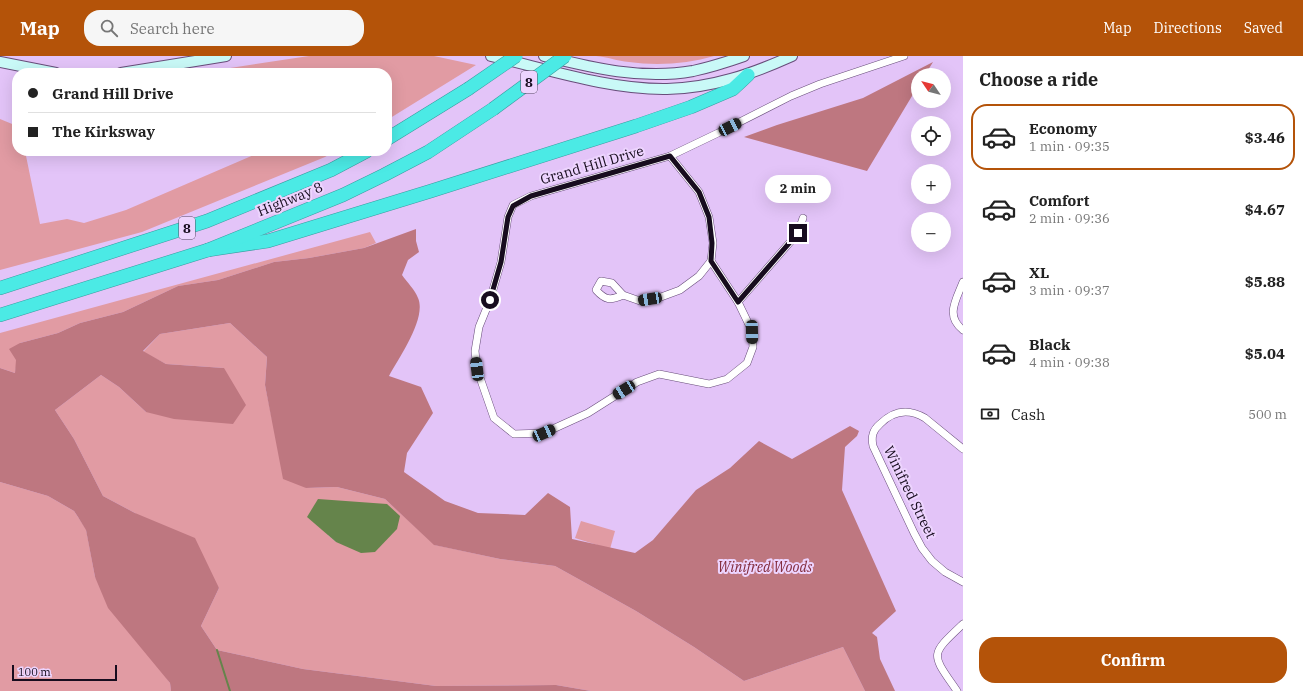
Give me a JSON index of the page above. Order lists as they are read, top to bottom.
{
  "streets": {
    "highway": ["8", "Highway 8"],
    "street": ["Grand Hill Drive", "Winifred Street"]
  },
  "parks": ["Winifred Woods"],
  "scale_bar": "100 m",
  "north": "top left",
  "page": {
    "header": "Map",
    "search": "Search here",
    "nav": ["Map", "Directions", "Saved"],
    "heading": "Choose a ride",
    "map_buttons": ["+", "−"],
    "banner": ["Grand Hill Drive", "The Kirksway"],
    "list": [
      {
        "name": "Economy",
        "note": "1 min · 09:35",
        "value": "$3.46"
      },
      {
        "name": "Comfort",
        "note": "2 min · 09:36",
        "value": "$4.67"
      },
      {
        "name": "XL",
        "note": "3 min · 09:37",
        "value": "$5.88"
      },
      {
        "name": "Black",
        "note": "4 min · 09:38",
        "value": "$5.04"
      }
    ],
    "bubble": "2 min",
    "pay": ["Cash", "500 m"],
    "buttons": "Confirm",
    "scale": "100 m"
  }
}
